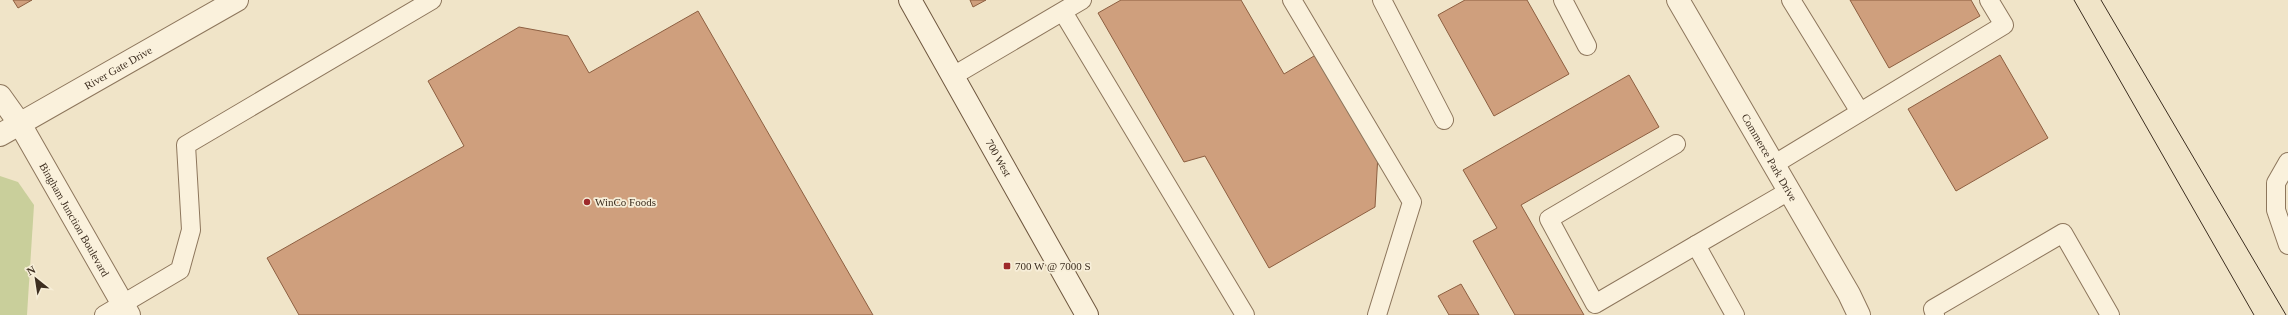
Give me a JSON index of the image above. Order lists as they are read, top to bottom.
{
  "streets": {
    "street": [
      "River Gate Drive",
      "700 West",
      "Commerce Park Drive",
      "Bingham Junction Boulevard"
    ]
  },
  "crossings": [
    ["River Gate Drive", "Bingham Junction Boulevard"]
  ],
  "places": {
    "other": ["WinCo Foods"],
    "transit": ["700 W @ 7000 S"]
  },
  "north": "top left"
}
